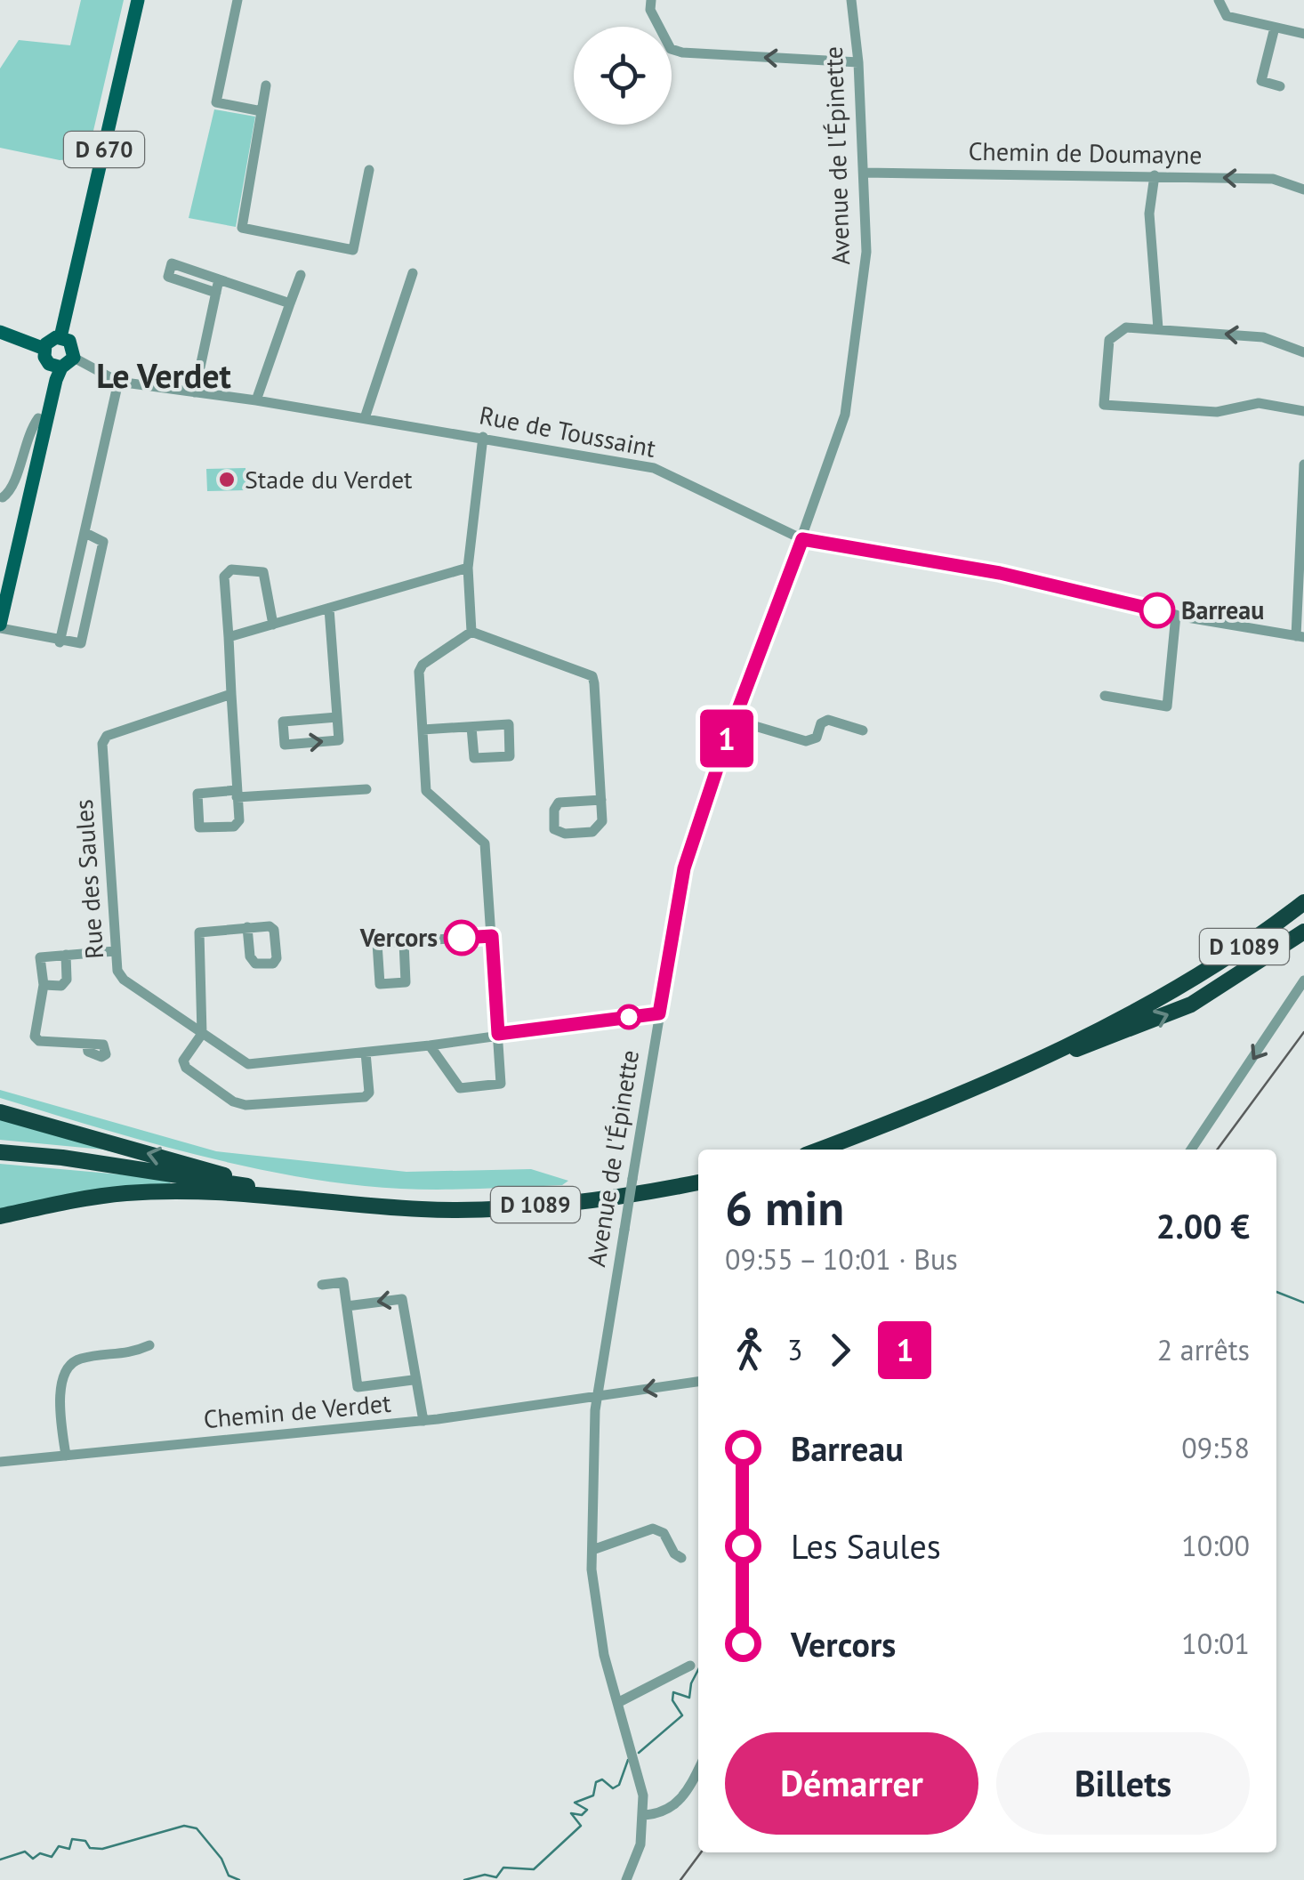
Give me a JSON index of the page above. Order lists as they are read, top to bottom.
{
  "streets": {
    "highway": ["D 1089"],
    "main road": ["D 670"],
    "street": [
      "Chemin de Doumayne",
      "Avenue de l'Épinette",
      "Rue de Toussaint",
      "Rue des Saules",
      "Chemin de Verdet"
    ]
  },
  "crossings": [
    ["D 670", "Rue de Toussaint"],
    ["Chemin de Doumayne", "Avenue de l'Épinette"],
    ["Avenue de l'Épinette", "Rue de Toussaint"],
    ["Avenue de l'Épinette", "Rue des Saules"],
    ["Avenue de l'Épinette", "Chemin de Verdet"]
  ],
  "districts": ["Le Verdet"],
  "places": ["Stade du Verdet", "Barreau", "Vercors"],
  "lines": ["bus line 1"],
  "page": {
    "on_map": "1",
    "heading": ["6 min", "09:55 – 10:01 · Bus", "2.00 €"],
    "legs": ["3", "1", "2 arrêts"],
    "list": [
      {
        "name": "Barreau",
        "value": "09:58"
      },
      {
        "name": "Les Saules",
        "value": "10:00"
      },
      {
        "name": "Vercors",
        "value": "10:01"
      }
    ],
    "buttons": ["Démarrer", "Billets"]
  }
}
